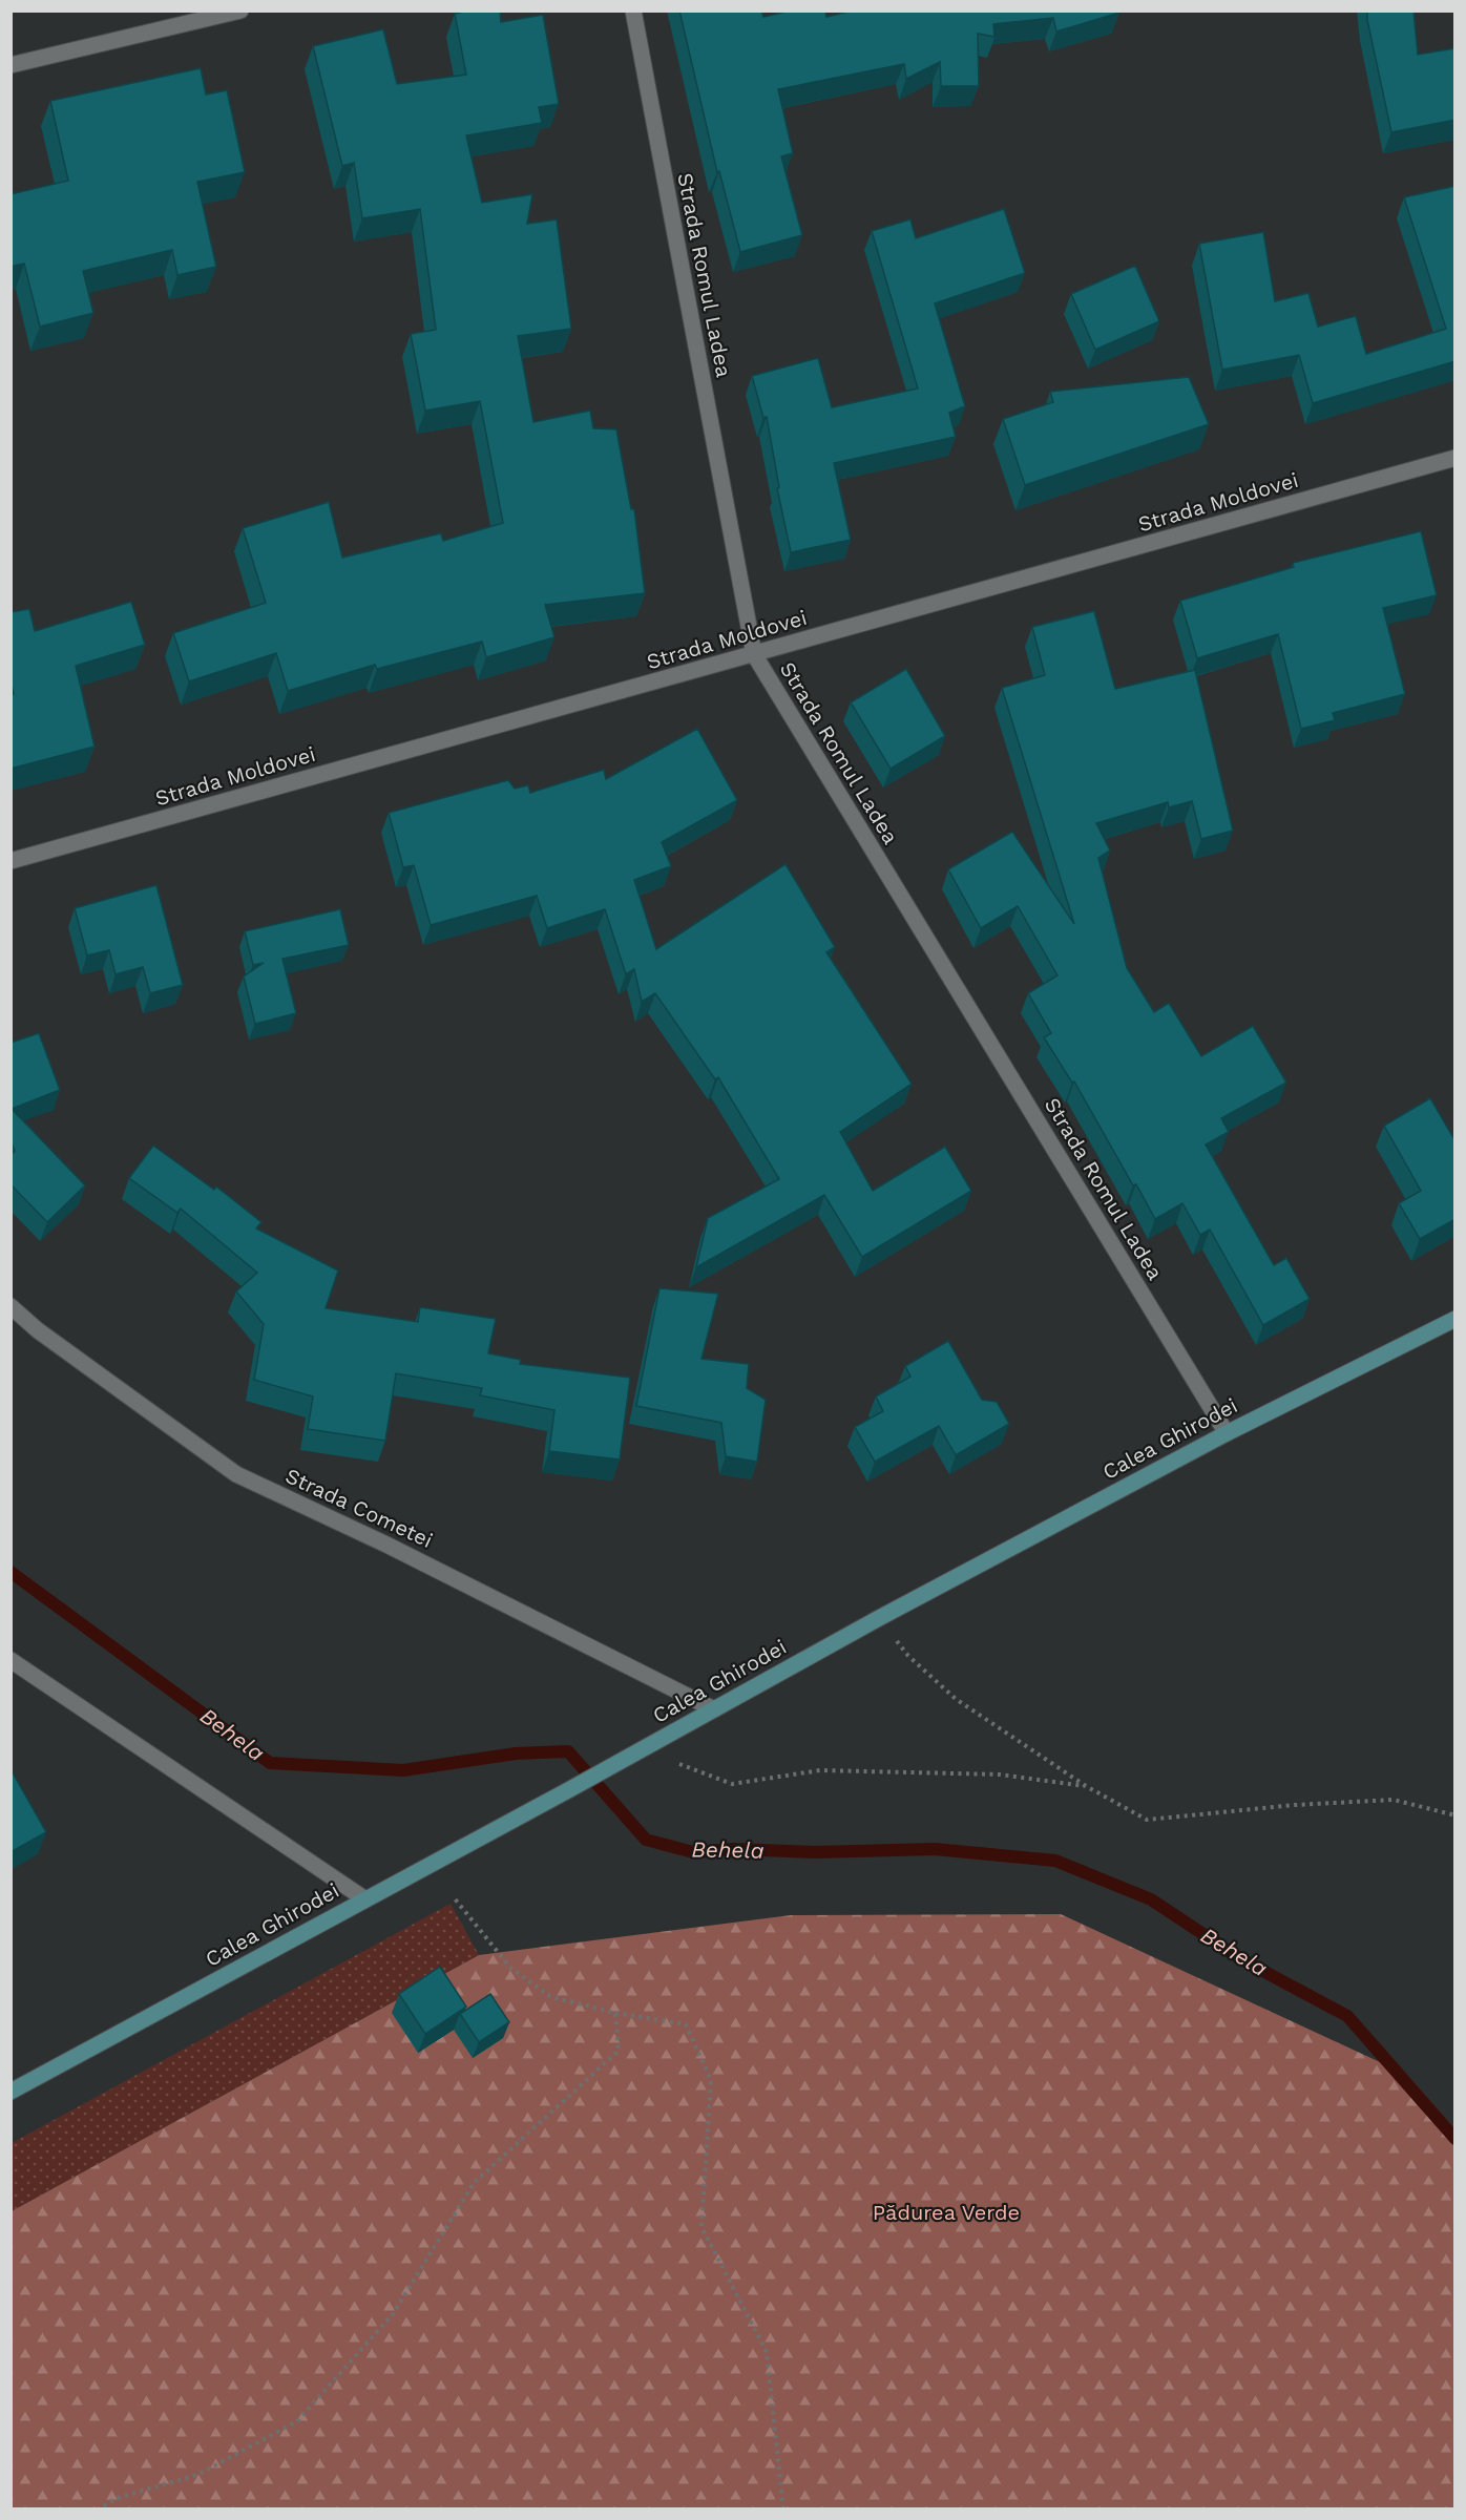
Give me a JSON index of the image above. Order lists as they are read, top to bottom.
{
  "streets": {
    "street": [
      "Strada Romul Ladea",
      "Strada Moldovei",
      "Calea Ghirodei",
      "Strada Cometei"
    ]
  },
  "crossings": [
    ["Strada Romul Ladea", "Strada Moldovei"],
    ["Strada Romul Ladea", "Calea Ghirodei"],
    ["Calea Ghirodei", "Strada Cometei"]
  ],
  "water": ["Behela"],
  "parks": ["Pădurea Verde"]
}
